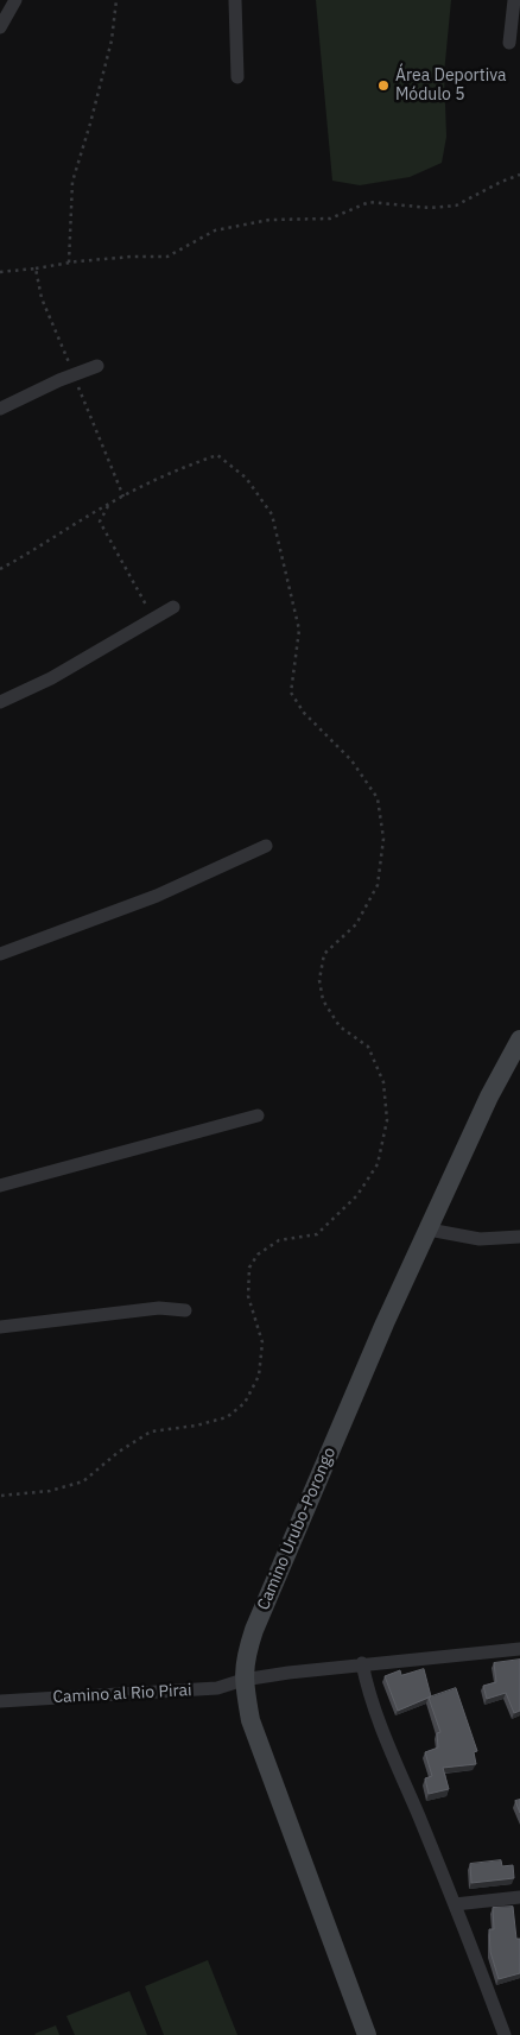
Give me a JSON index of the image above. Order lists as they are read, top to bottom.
{
  "streets": {
    "main road": ["Camino Urubo-Porongo"],
    "street": ["Camino al Rio Pirai"]
  },
  "crossings": [
    ["Camino Urubo-Porongo", "Camino al Rio Pirai"]
  ],
  "places": ["Área Deportiva Módulo 5"]
}
